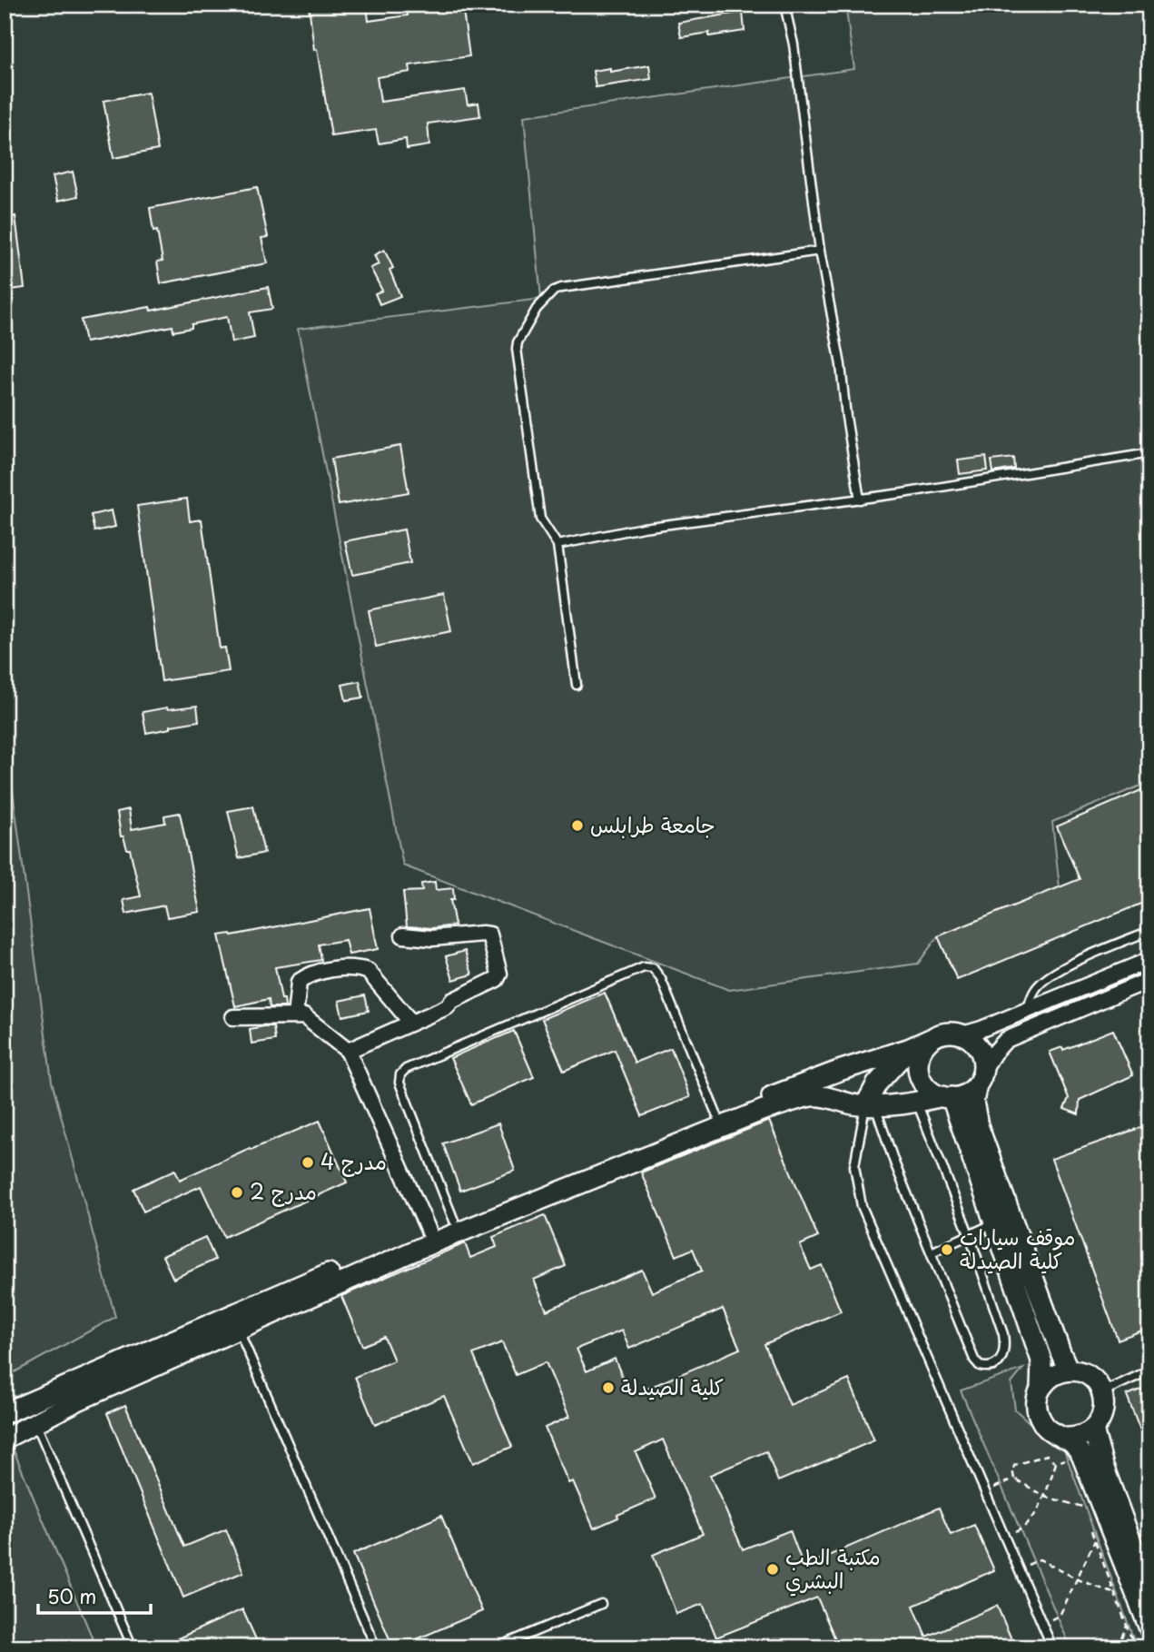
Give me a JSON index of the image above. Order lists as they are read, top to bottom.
{
  "places": [
    "جامعة طرابلس",
    "مدرج 4",
    "مدرج 2",
    "موقف سيارات كلية الصيدلة",
    "كلية الصيدلة",
    "مكتبة الطب البشري"
  ],
  "scale_bar": "50 m"
}
